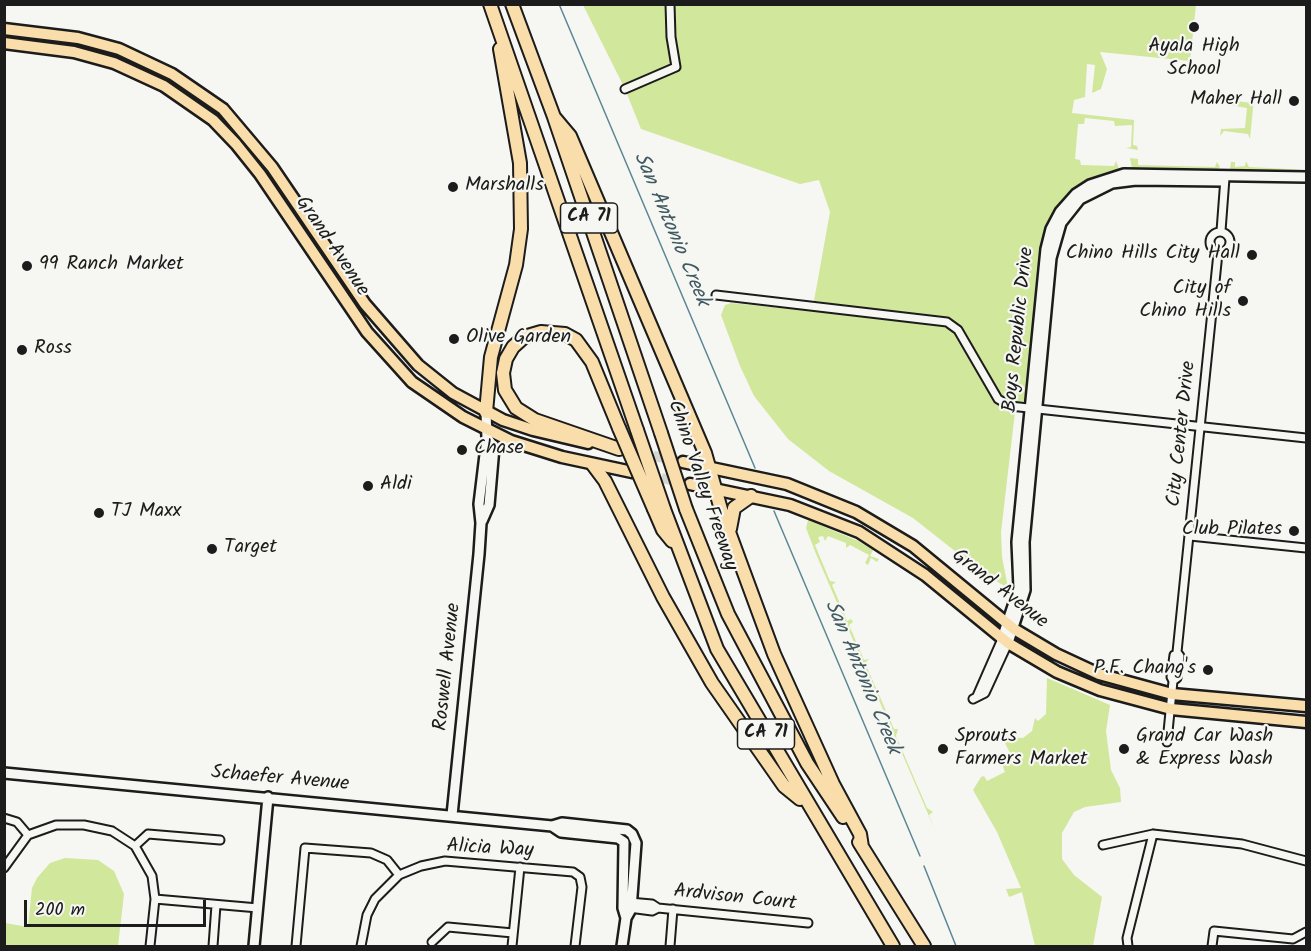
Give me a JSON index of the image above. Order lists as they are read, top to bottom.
{
  "streets": {
    "highway": ["CA 71", "Chino Valley Freeway"],
    "main road": [
      "Grand Avenue",
      "Boys Republic Drive",
      "Roswell Avenue",
      "Schaefer Avenue"
    ],
    "street": ["City Center Drive", "Alicia Way", "Ardvison Court"]
  },
  "crossings": [
    ["Grand Avenue", "Boys Republic Drive"],
    ["Grand Avenue", "City Center Drive"],
    ["Grand Avenue", "Roswell Avenue"],
    ["Boys Republic Drive", "City Center Drive"],
    ["Roswell Avenue", "Schaefer Avenue"],
    ["Schaefer Avenue", "Ardvison Court"]
  ],
  "water": ["San Antonio Creek"],
  "places": [
    "Ayala High School",
    "Maher Hall",
    "Marshalls",
    "Chino Hills City Hall",
    "99 Ranch Market",
    "City of Chino Hills",
    "Olive Garden",
    "Ross",
    "Chase",
    "Aldi",
    "TJ Maxx",
    "Club Pilates",
    "Target",
    "P.F. Chang's",
    "Sprouts Farmers Market",
    "Grand Car Wash & Express Wash"
  ],
  "scale_bar": "200 m"
}
